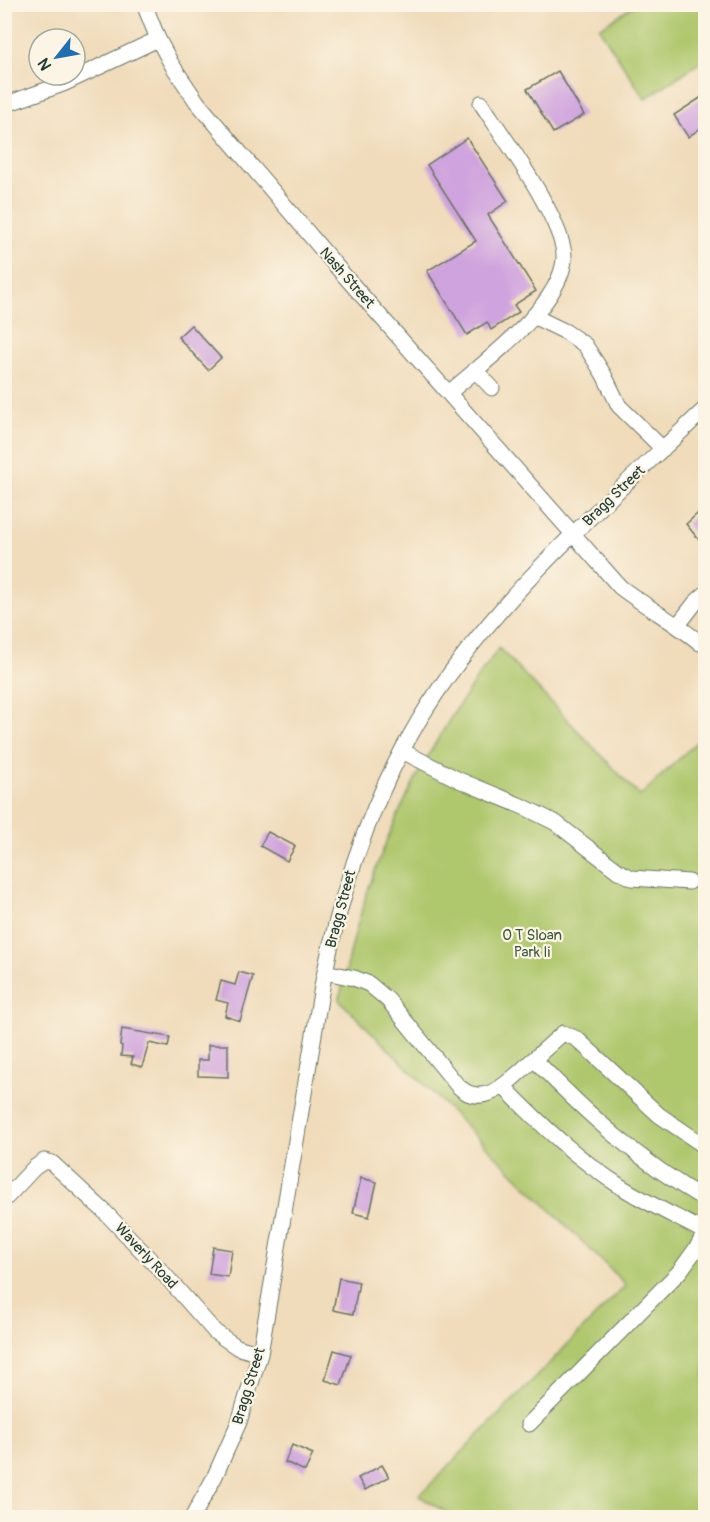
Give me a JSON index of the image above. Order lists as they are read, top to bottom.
{
  "streets": {
    "street": ["Nash Street", "Bragg Street", "Waverly Road"]
  },
  "crossings": [
    ["Nash Street", "Bragg Street"],
    ["Bragg Street", "Waverly Road"]
  ],
  "parks": ["O T Sloan Park Ii"],
  "north": "bottom left"
}
